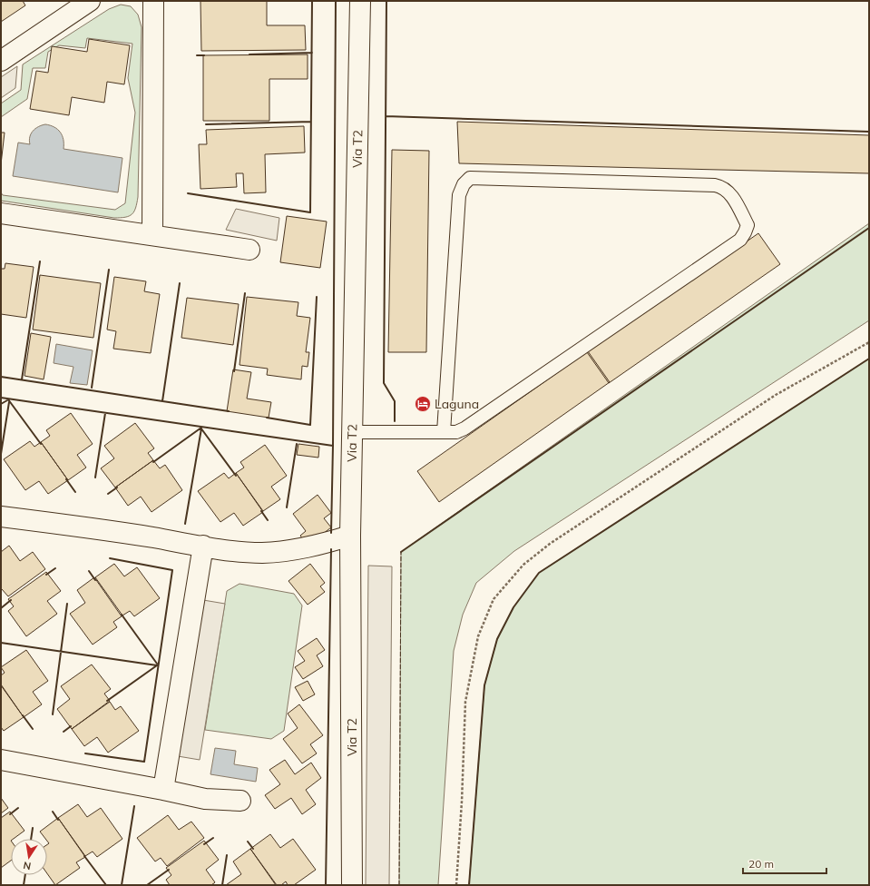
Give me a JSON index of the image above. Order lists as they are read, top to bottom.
{
  "streets": {
    "street": ["Via T2"]
  },
  "places": {
    "hotel": ["Laguna"]
  },
  "scale_bar": "20 m",
  "north": "bottom"
}
